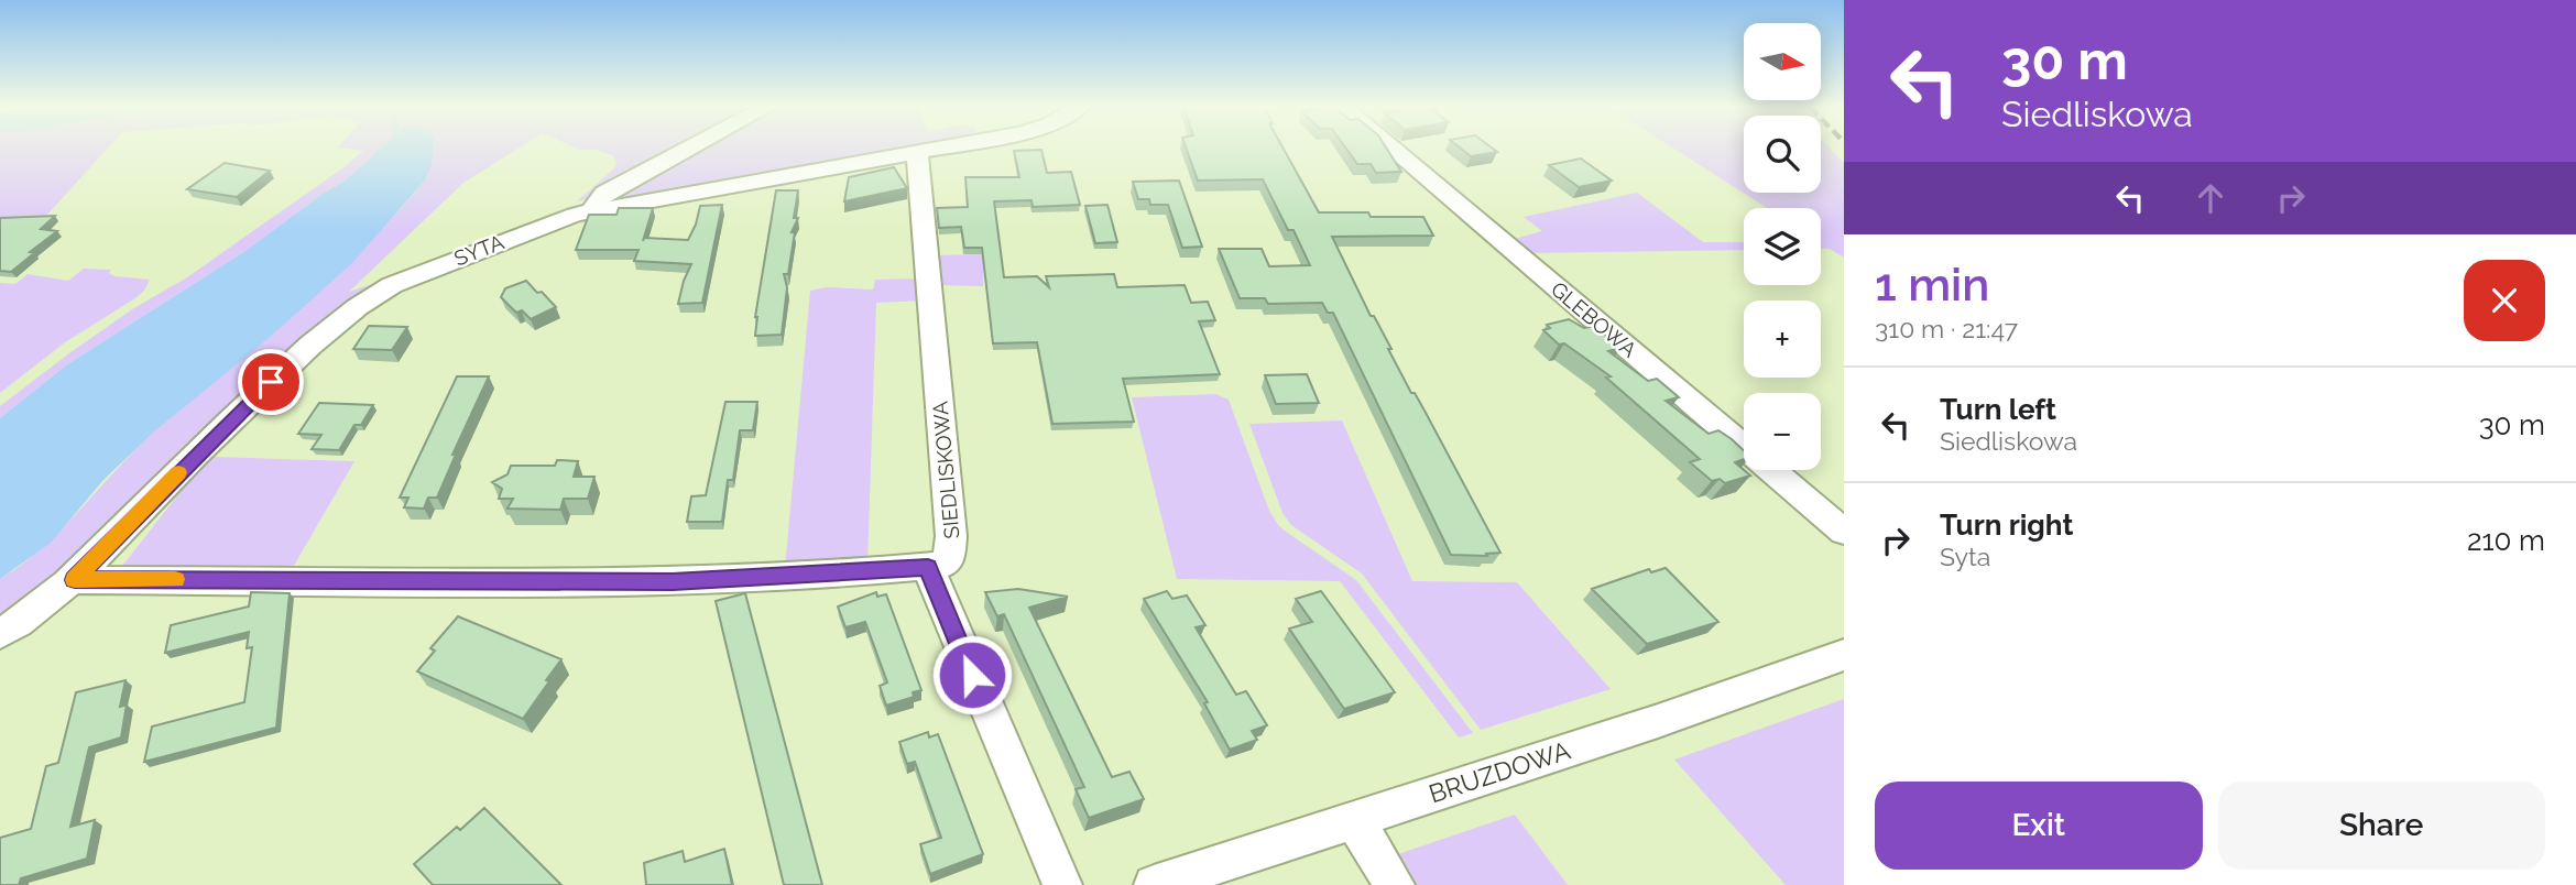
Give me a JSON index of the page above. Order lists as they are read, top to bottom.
{
  "streets": {
    "street": [
      "SYTA",
      "GLEBOWA",
      "SIEDLISKOWA",
      "BRUZDOWA"
    ]
  },
  "crossings": [
    ["SYTA", "SIEDLISKOWA"]
  ],
  "north": "right",
  "page": {
    "turn": ["30 m", "Siedliskowa"],
    "map_buttons": ["+", "−"],
    "heading": ["1 min", "310 m · 21:47"],
    "list": [
      {
        "name": "Turn left",
        "note": "Siedliskowa",
        "value": "30 m"
      },
      {
        "name": "Turn right",
        "note": "Syta",
        "value": "210 m"
      }
    ],
    "buttons": ["Exit", "Share"]
  }
}
